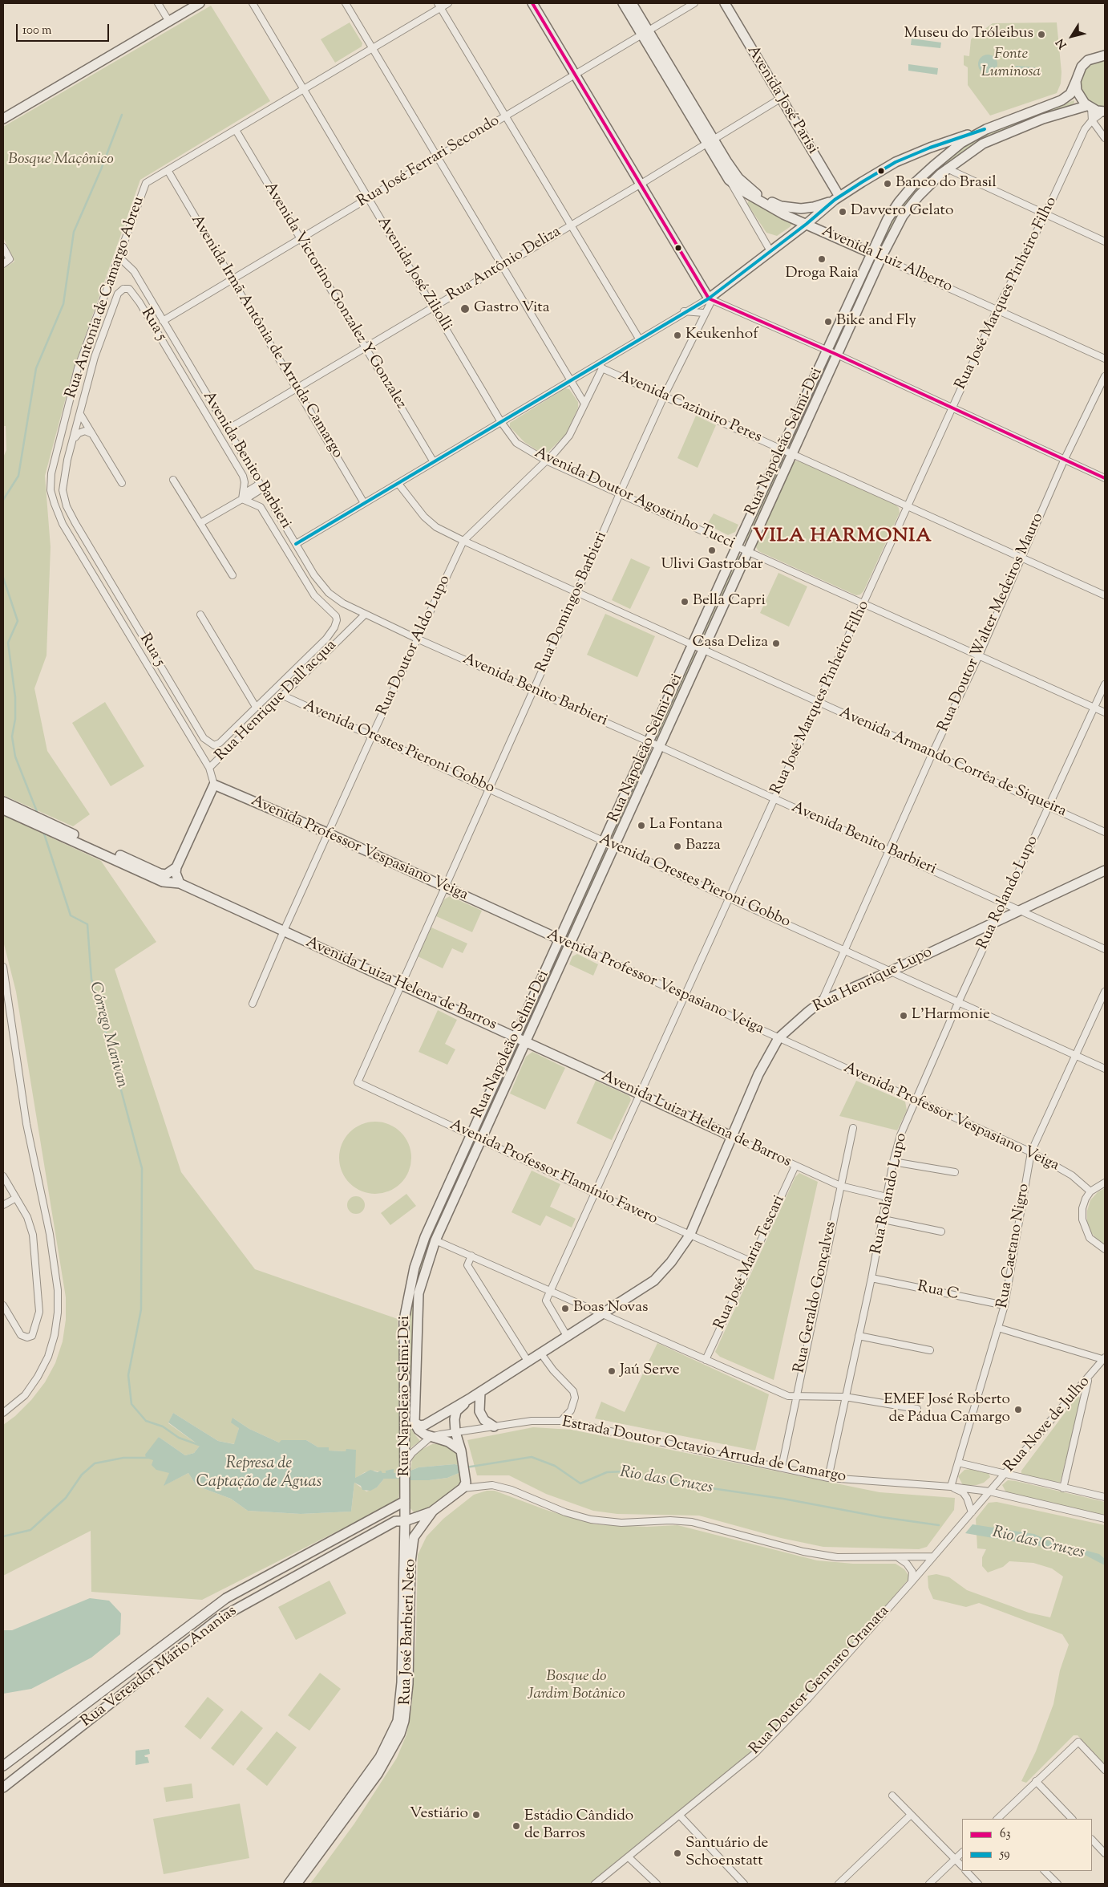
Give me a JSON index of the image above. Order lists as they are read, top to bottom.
{
  "streets": {
    "main road": [
      "Avenida José Parisi",
      "Avenida Luiz Alberto",
      "Rua Napoleão Selmi-Dei",
      "Rua Henrique Dall'acqua",
      "Avenida Professor Vespasiano Veiga",
      "Rua Henrique Lupo",
      "Avenida Luiza Helena de Barros",
      "Rua José Barbieri Neto",
      "Rua Vereador Mário Ananias"
    ],
    "street": [
      "Rua José Ferrari Secondo",
      "Rua Antônio Deliza",
      "Avenida José Ziliolli",
      "Rua José Marques Pinheiro Filho",
      "Avenida Victorino Gonzalez Y Gonzalez",
      "Rua Antonia de Camargo Abreu",
      "Rua 5",
      "Avenida Irmã Antônia de Arruda Camargo",
      "Avenida Cazimiro Peres",
      "Avenida Benito Barbieri",
      "Avenida Doutor Agostinho Tucci",
      "Rua Domingos Barbieri",
      "Rua Doutor Walter Medeiros Mauro",
      "Rua Doutor Aldo Lupo",
      "Avenida Orestes Pieroni Gobbo",
      "Avenida Armando Corrêa de Siqueira",
      "Rua Rolando Lupo",
      "Avenida Professor Flamínio Favero",
      "Rua Caetano Nigro",
      "Rua José Maria Tescari",
      "Rua C",
      "Rua Geraldo Gonçalves",
      "Rua Nove de Julho",
      "Estrada Doutor Octavio Arruda de Camargo",
      "Rua Doutor Gennaro Granata"
    ]
  },
  "crossings": [
    ["Avenida José Parisi", "Avenida Luiz Alberto"],
    ["Avenida José Parisi", "Rua Antônio Deliza"],
    ["Rua José Ferrari Secondo", "Avenida Luiz Alberto"],
    ["Rua José Ferrari Secondo", "Avenida José Ziliolli"],
    ["Rua José Ferrari Secondo", "Avenida Victorino Gonzalez Y Gonzalez"],
    ["Rua José Ferrari Secondo", "Avenida Irmã Antônia de Arruda Camargo"],
    ["Rua José Ferrari Secondo", "Avenida Benito Barbieri"],
    ["Avenida Luiz Alberto", "Rua Antônio Deliza"],
    ["Avenida Luiz Alberto", "Rua José Marques Pinheiro Filho"],
    ["Avenida Luiz Alberto", "Rua Napoleão Selmi-Dei"],
    ["Rua Antônio Deliza", "Avenida José Ziliolli"],
    ["Rua Antônio Deliza", "Avenida Victorino Gonzalez Y Gonzalez"],
    ["Rua Antônio Deliza", "Avenida Irmã Antônia de Arruda Camargo"],
    ["Rua Antônio Deliza", "Avenida Benito Barbieri"],
    ["Avenida José Ziliolli", "Rua Antonia de Camargo Abreu"],
    ["Avenida José Ziliolli", "Avenida Doutor Agostinho Tucci"],
    ["Rua José Marques Pinheiro Filho", "Avenida Cazimiro Peres"],
    ["Rua José Marques Pinheiro Filho", "Avenida Benito Barbieri"],
    ["Rua José Marques Pinheiro Filho", "Avenida Doutor Agostinho Tucci"],
    ["Rua José Marques Pinheiro Filho", "Avenida Orestes Pieroni Gobbo"],
    ["Rua José Marques Pinheiro Filho", "Avenida Armando Corrêa de Siqueira"],
    ["Rua José Marques Pinheiro Filho", "Avenida Professor Vespasiano Veiga"],
    ["Rua José Marques Pinheiro Filho", "Avenida Luiza Helena de Barros"],
    ["Rua José Marques Pinheiro Filho", "Avenida Professor Flamínio Favero"],
    ["Avenida Victorino Gonzalez Y Gonzalez", "Rua Antonia de Camargo Abreu"],
    ["Rua Antonia de Camargo Abreu", "Avenida Irmã Antônia de Arruda Camargo"],
    ["Rua Antonia de Camargo Abreu", "Avenida Benito Barbieri"],
    ["Rua Antonia de Camargo Abreu", "Rua Henrique Dall'acqua"],
    ["Avenida Cazimiro Peres", "Rua Napoleão Selmi-Dei"],
    ["Avenida Cazimiro Peres", "Rua Domingos Barbieri"],
    ["Avenida Cazimiro Peres", "Rua Doutor Walter Medeiros Mauro"],
    ["Avenida Cazimiro Peres", "Rua Doutor Aldo Lupo"],
    ["Rua Napoleão Selmi-Dei", "Avenida Benito Barbieri"],
    ["Rua Napoleão Selmi-Dei", "Avenida Doutor Agostinho Tucci"],
    ["Rua Napoleão Selmi-Dei", "Avenida Orestes Pieroni Gobbo"],
    ["Rua Napoleão Selmi-Dei", "Avenida Armando Corrêa de Siqueira"],
    ["Rua Napoleão Selmi-Dei", "Avenida Professor Vespasiano Veiga"],
    ["Rua Napoleão Selmi-Dei", "Rua Henrique Lupo"],
    ["Rua Napoleão Selmi-Dei", "Avenida Luiza Helena de Barros"],
    ["Rua Napoleão Selmi-Dei", "Avenida Professor Flamínio Favero"],
    ["Rua Napoleão Selmi-Dei", "Estrada Doutor Octavio Arruda de Camargo"],
    ["Rua Napoleão Selmi-Dei", "Rua José Barbieri Neto"],
    ["Rua Napoleão Selmi-Dei", "Rua Vereador Mário Ananias"],
    ["Avenida Benito Barbieri", "Rua Domingos Barbieri"],
    ["Avenida Benito Barbieri", "Rua Doutor Walter Medeiros Mauro"],
    ["Avenida Benito Barbieri", "Rua Doutor Aldo Lupo"],
    ["Avenida Benito Barbieri", "Rua Henrique Dall'acqua"],
    ["Avenida Benito Barbieri", "Rua Rolando Lupo"],
    ["Avenida Benito Barbieri", "Rua Henrique Lupo"],
    ["Avenida Doutor Agostinho Tucci", "Rua Domingos Barbieri"],
    ["Avenida Doutor Agostinho Tucci", "Rua Doutor Walter Medeiros Mauro"],
    ["Avenida Doutor Agostinho Tucci", "Rua Doutor Aldo Lupo"],
    ["Avenida Doutor Agostinho Tucci", "Rua Rolando Lupo"],
    ["Rua Domingos Barbieri", "Avenida Orestes Pieroni Gobbo"],
    ["Rua Domingos Barbieri", "Avenida Armando Corrêa de Siqueira"],
    ["Rua Domingos Barbieri", "Avenida Professor Vespasiano Veiga"],
    ["Rua Domingos Barbieri", "Avenida Luiza Helena de Barros"],
    ["Rua Domingos Barbieri", "Avenida Professor Flamínio Favero"],
    ["Rua Doutor Walter Medeiros Mauro", "Avenida Orestes Pieroni Gobbo"],
    ["Rua Doutor Walter Medeiros Mauro", "Avenida Armando Corrêa de Siqueira"],
    ["Rua Doutor Walter Medeiros Mauro", "Rua Henrique Lupo"],
    ["Rua Doutor Aldo Lupo", "Avenida Orestes Pieroni Gobbo"],
    ["Rua Doutor Aldo Lupo", "Avenida Armando Corrêa de Siqueira"],
    ["Rua Doutor Aldo Lupo", "Avenida Professor Vespasiano Veiga"],
    ["Rua Doutor Aldo Lupo", "Avenida Luiza Helena de Barros"],
    ["Rua Henrique Dall'acqua", "Avenida Orestes Pieroni Gobbo"],
    ["Rua Henrique Dall'acqua", "Avenida Professor Vespasiano Veiga"],
    ["Avenida Orestes Pieroni Gobbo", "Rua Rolando Lupo"],
    ["Avenida Orestes Pieroni Gobbo", "Rua Henrique Lupo"],
    ["Avenida Orestes Pieroni Gobbo", "Rua Caetano Nigro"],
    ["Avenida Armando Corrêa de Siqueira", "Rua Rolando Lupo"],
    ["Avenida Professor Vespasiano Veiga", "Rua Rolando Lupo"],
    ["Avenida Professor Vespasiano Veiga", "Rua Henrique Lupo"],
    ["Avenida Professor Vespasiano Veiga", "Rua Caetano Nigro"],
    ["Rua Rolando Lupo", "Rua Henrique Lupo"],
    ["Rua Rolando Lupo", "Avenida Luiza Helena de Barros"],
    ["Rua Rolando Lupo", "Rua C"],
    ["Rua Rolando Lupo", "Estrada Doutor Octavio Arruda de Camargo"],
    ["Rua Henrique Lupo", "Avenida Luiza Helena de Barros"],
    ["Rua Henrique Lupo", "Avenida Professor Flamínio Favero"],
    ["Rua Henrique Lupo", "Estrada Doutor Octavio Arruda de Camargo"],
    ["Avenida Luiza Helena de Barros", "Rua José Maria Tescari"],
    ["Avenida Luiza Helena de Barros", "Rua Geraldo Gonçalves"],
    ["Avenida Professor Flamínio Favero", "Rua José Maria Tescari"],
    ["Rua Caetano Nigro", "Rua C"],
    ["Rua Caetano Nigro", "Estrada Doutor Octavio Arruda de Camargo"],
    ["Rua Geraldo Gonçalves", "Estrada Doutor Octavio Arruda de Camargo"],
    ["Rua Nove de Julho", "Estrada Doutor Octavio Arruda de Camargo"],
    ["Rua José Barbieri Neto", "Rua Vereador Mário Ananias"]
  ],
  "districts": ["VILA HARMONIA"],
  "water": ["Córrego Marivan", "Represa de Captação de Águas", "Rio das Cruzes"],
  "parks": ["Fonte Luminosa", "Bosque Maçônico", "Bosque do Jardim Botânico"],
  "places": [
    "Museu do Tróleibus",
    "Banco do Brasil",
    "Davvero Gelato",
    "Droga Raia",
    "Gastro Vita",
    "Bike and Fly",
    "Keukenhof",
    "Ulivi Gastrobar",
    "Bella Capri",
    "Casa Deliza",
    "La Fontana",
    "Bazza",
    "L'Harmonie",
    "Boas Novas",
    "Jaú Serve",
    "EMEF José Roberto de Pádua Camargo",
    "Vestiário",
    "Estádio Cândido de Barros",
    "Santuário de Schoenstatt"
  ],
  "lines": ["transit line 63", "transit line 59"],
  "legend": ["63", "59"],
  "scale_bar": "100 m",
  "north": "bottom left"
}
